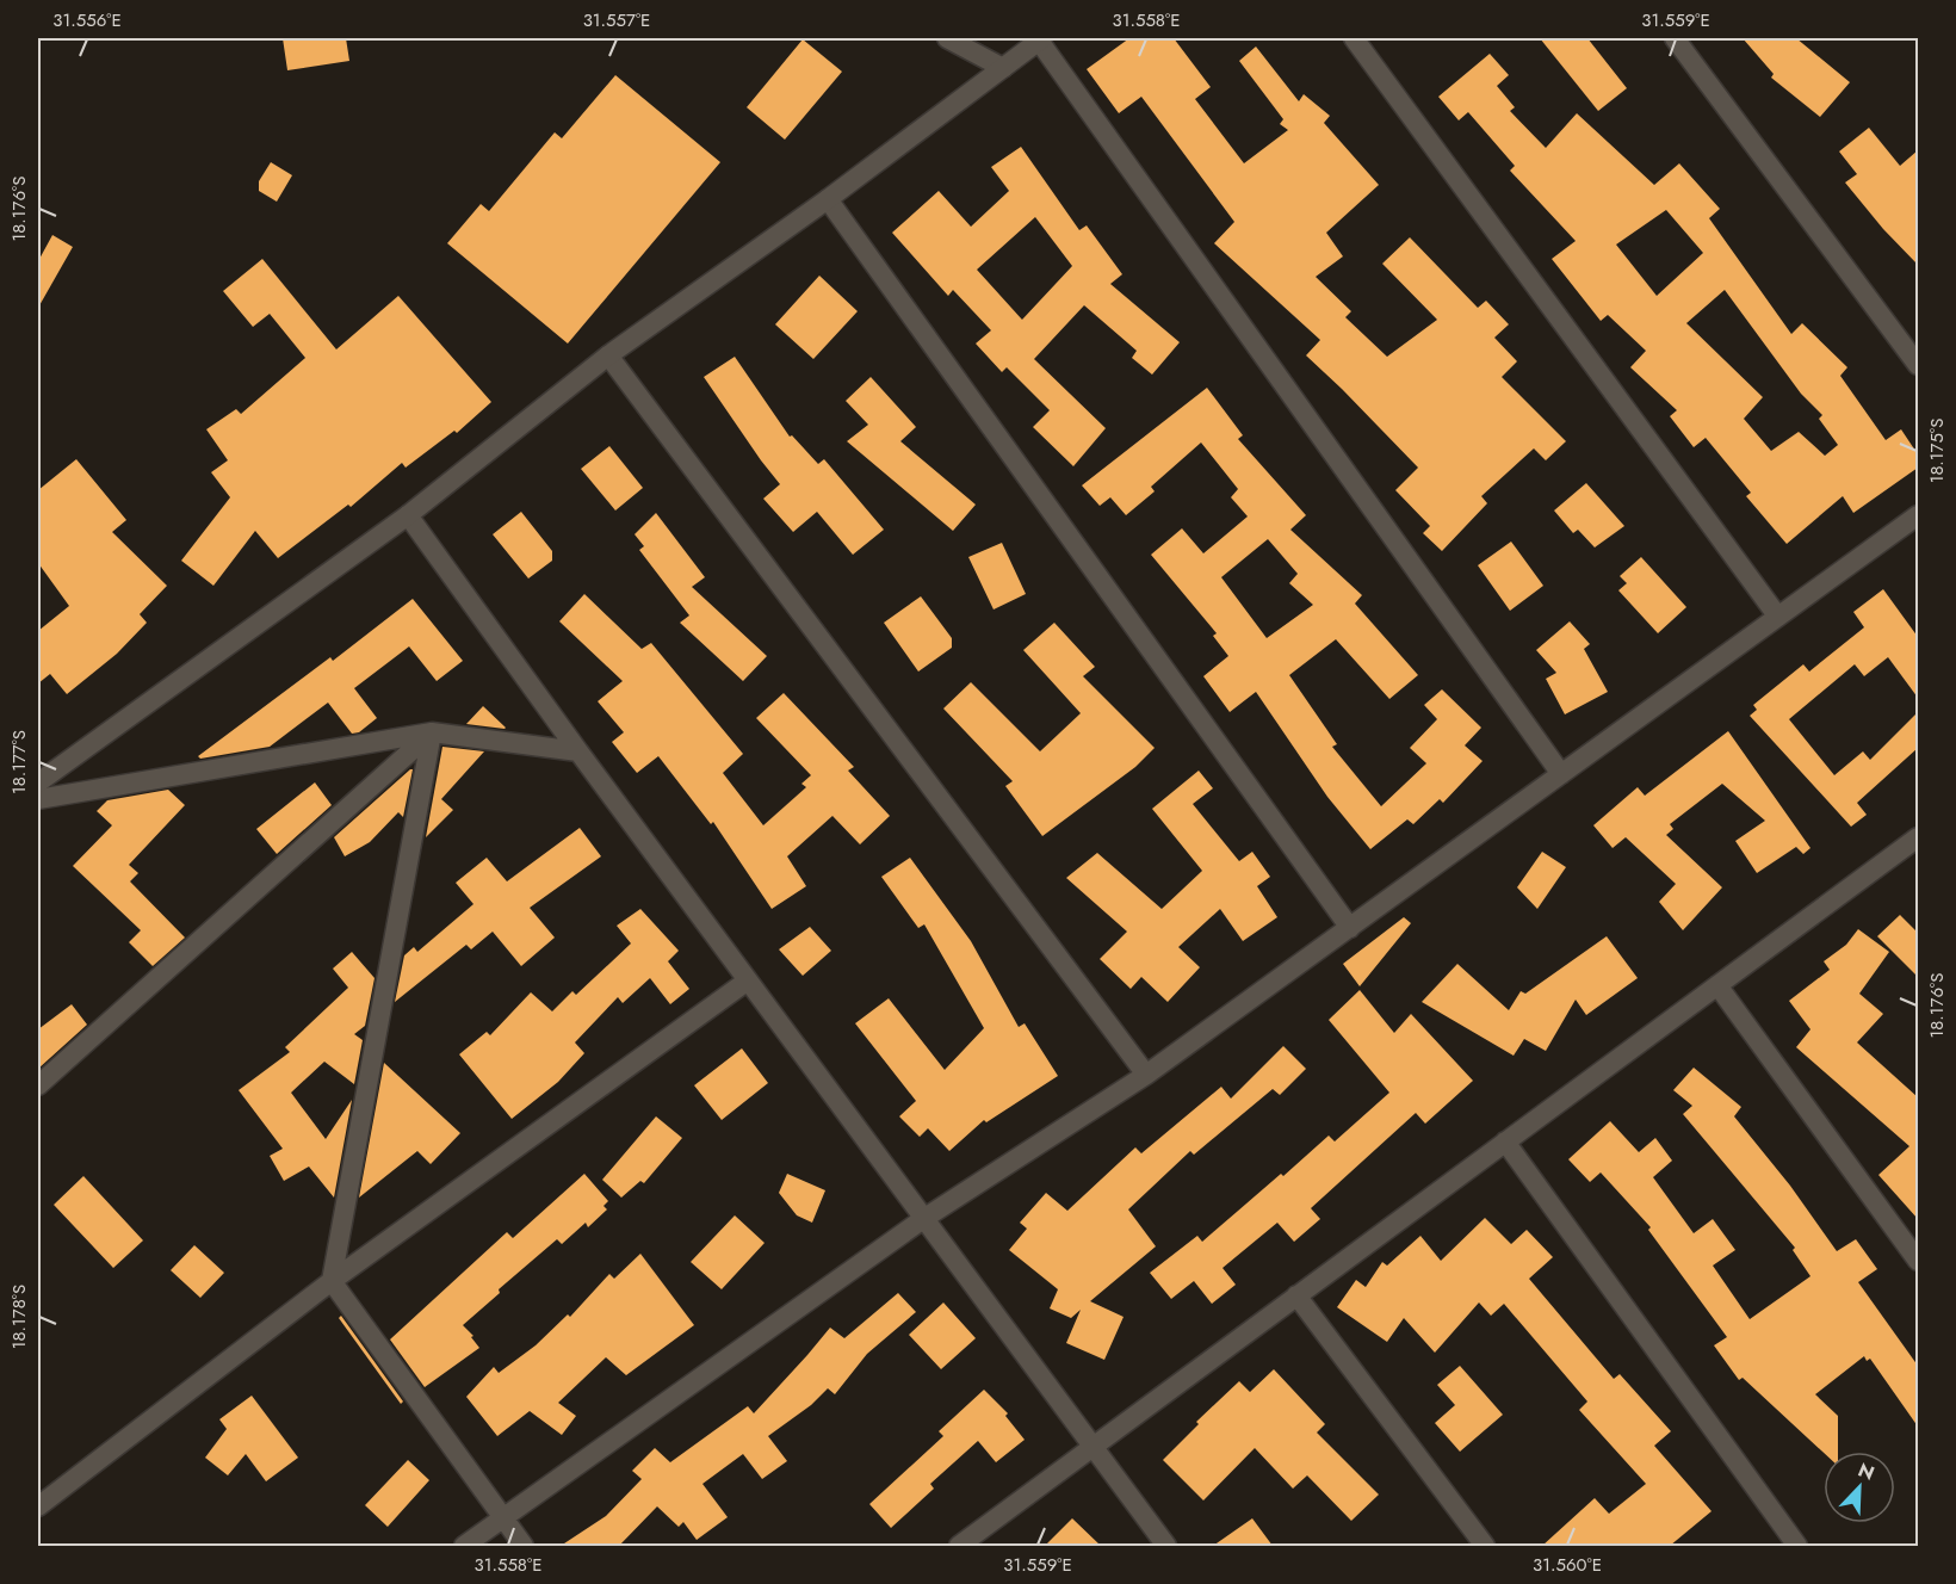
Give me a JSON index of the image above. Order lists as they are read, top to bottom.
{
  "north": "top right",
  "coordinates": [
    "31.556°E",
    "31.557°E",
    "31.558°E",
    "31.559°E",
    "18.176°S",
    "18.175°S",
    "18.177°S",
    "18.178°S",
    "31.560°E"
  ]
}
